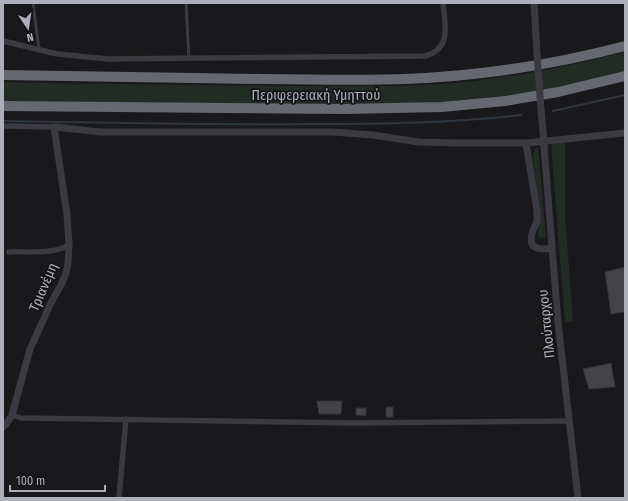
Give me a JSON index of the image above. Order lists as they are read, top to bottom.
{
  "streets": {
    "highway": ["Περιφερειακή Υμηττού"],
    "street": ["Τριανέμη", "Πλούταρχου"]
  },
  "scale_bar": "100 m",
  "north": "bottom"
}
